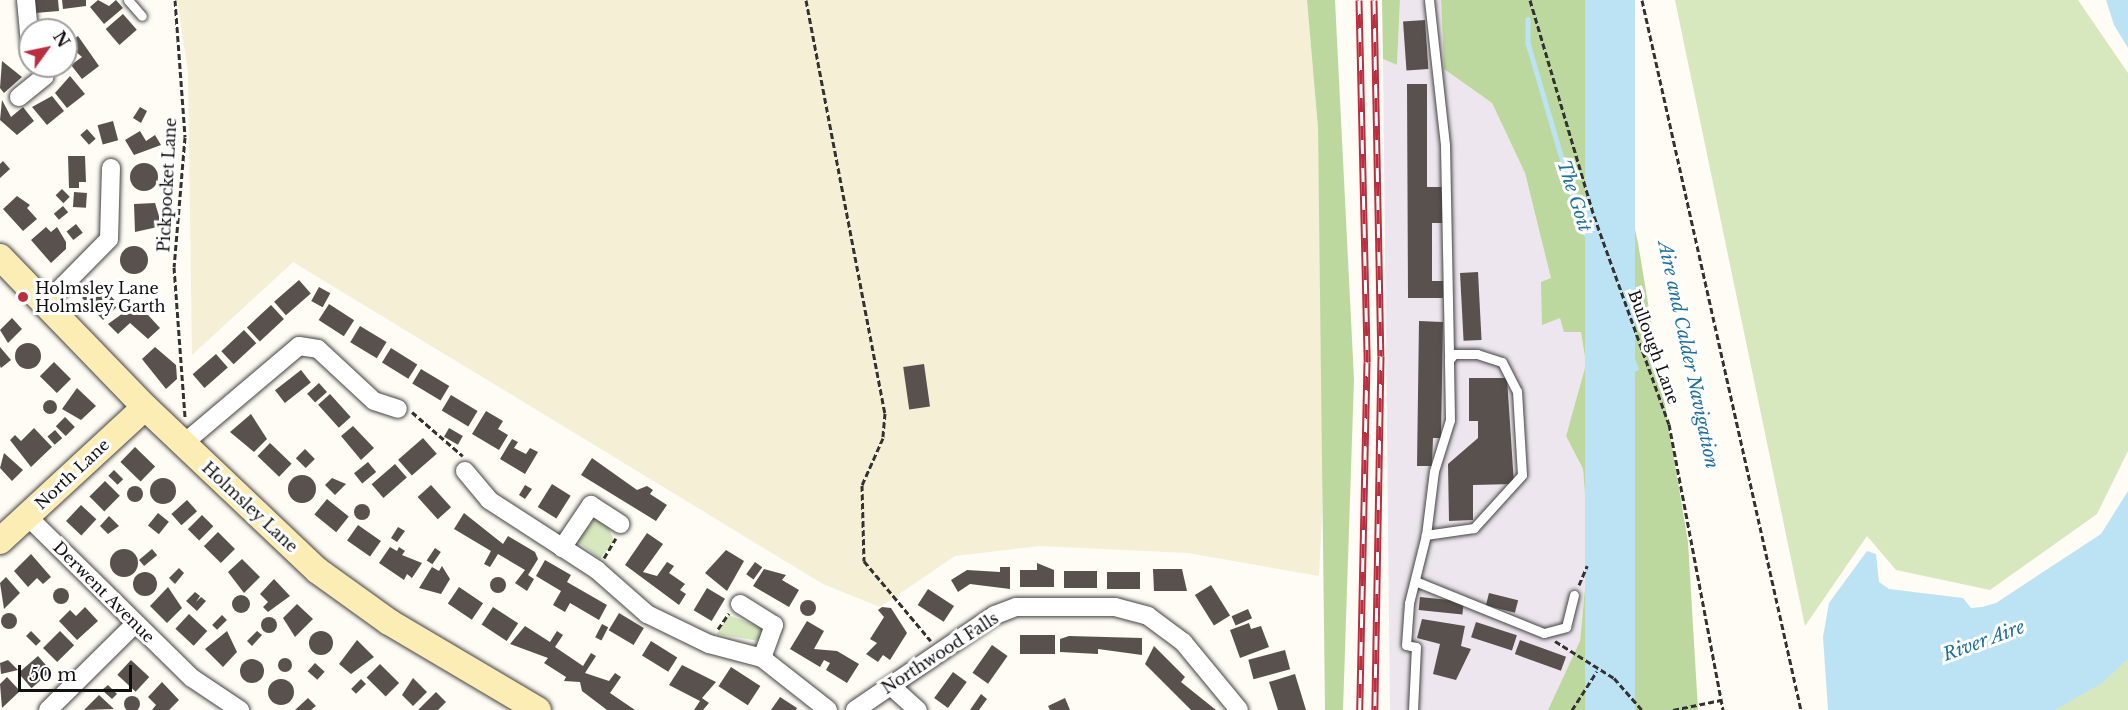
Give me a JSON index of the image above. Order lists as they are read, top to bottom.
{
  "streets": {
    "street": [
      "North Lane",
      "Holmsley Lane",
      "Derwent Avenue",
      "Northwood Falls"
    ],
    "path": ["Pickpocket Lane", "Bullough Lane"]
  },
  "crossings": [
    ["Pickpocket Lane", "Holmsley Lane"],
    ["North Lane", "Holmsley Lane"],
    ["North Lane", "Derwent Avenue"]
  ],
  "water": ["The Goit", "Aire and Calder Navigation", "River Aire"],
  "places": ["Holmsley Lane Holmsley Garth"],
  "scale_bar": "50 m",
  "north": "top right"
}
